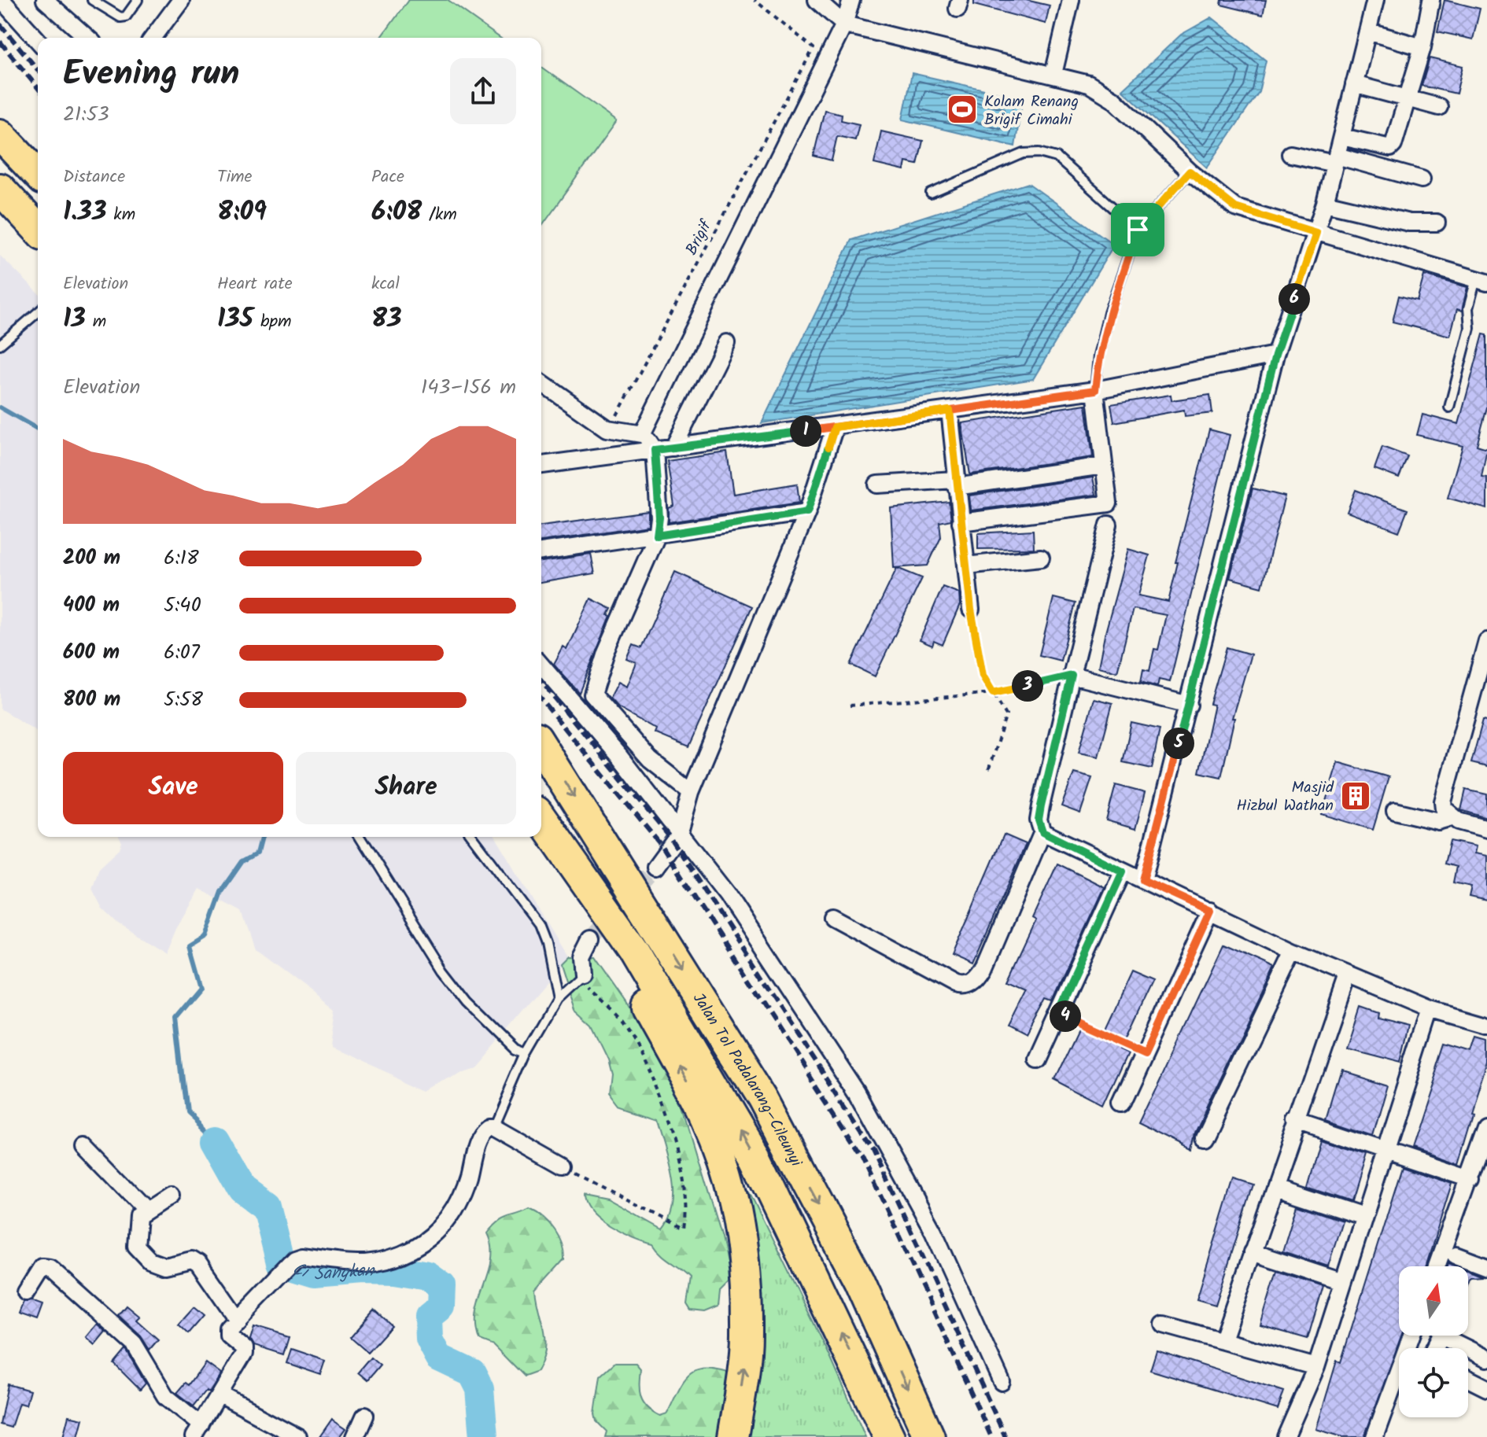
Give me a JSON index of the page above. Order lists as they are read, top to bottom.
{
  "streets": {
    "highway": ["Jalan Tol Padalarang–Cileunyi"],
    "path": ["Brigif"]
  },
  "water": ["Ci Sangkan"],
  "places": {
    "sports": ["Kolam Renang Brigif Cimahi"],
    "building": ["Masjid Hizbul Wathan"]
  },
  "north": "top",
  "page": {
    "heading": ["Evening run", "21:53"],
    "stats": [
      ["Distance", "1.33 km"],
      ["Time", "8:09"],
      ["Pace", "6:08 /km"],
      ["Elevation", "13 m"],
      ["Heart rate", "135 bpm"],
      ["kcal", "83"]
    ],
    "pins": [
      "6",
      "1",
      "3",
      "5",
      "4"
    ],
    "chart": ["Elevation", "143–156 m"],
    "list": [
      {
        "name": "200 m",
        "note": "6:18"
      },
      {
        "name": "400 m",
        "note": "5:40"
      },
      {
        "name": "600 m",
        "note": "6:07"
      },
      {
        "name": "800 m",
        "note": "5:58"
      }
    ],
    "buttons": ["Save", "Share"]
  }
}
